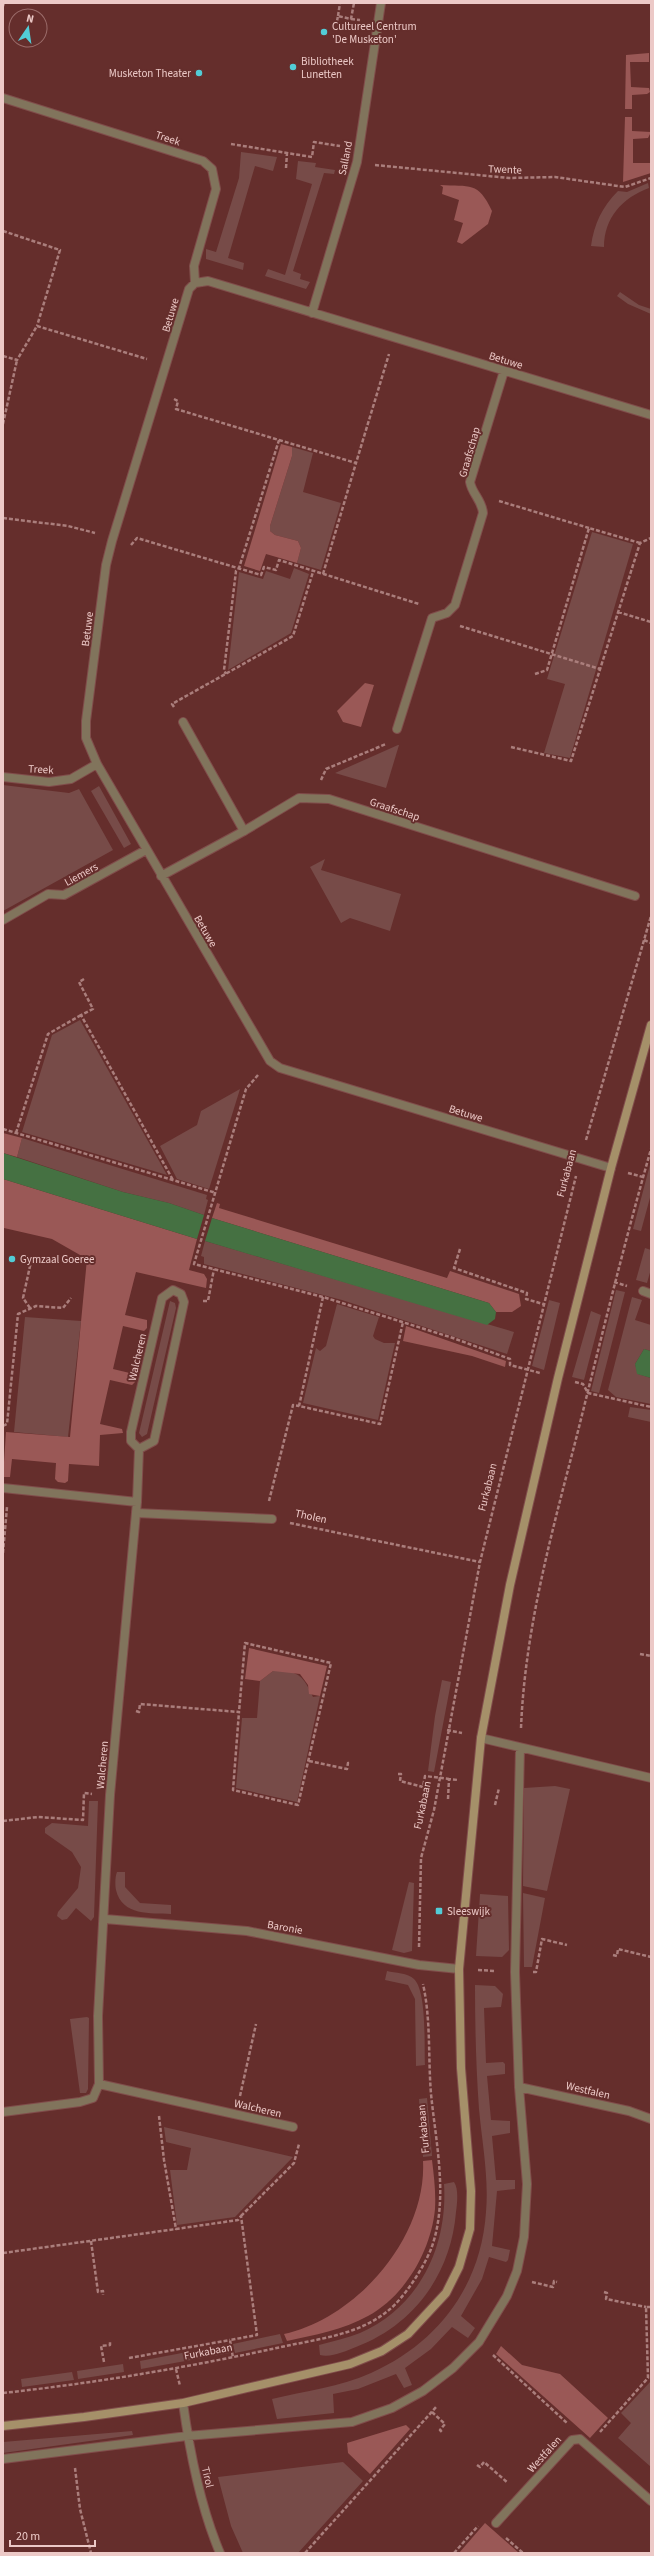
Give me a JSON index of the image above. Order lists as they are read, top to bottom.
{
  "streets": {
    "street": [
      "Treek",
      "Salland",
      "Betuwe",
      "Graafschap",
      "Liemers",
      "Walcheren",
      "Baronie",
      "Westfalen",
      "Tirol"
    ],
    "path": ["Twente", "Furkabaan", "Tholen"]
  },
  "crossings": [
    ["Treek", "Betuwe"],
    ["Salland", "Twente"],
    ["Salland", "Betuwe"],
    ["Betuwe", "Graafschap"],
    ["Betuwe", "Liemers"],
    ["Betuwe", "Furkabaan"],
    ["Furkabaan", "Tholen"],
    ["Furkabaan", "Baronie"],
    ["Walcheren", "Baronie"]
  ],
  "places": {
    "other": [
      "Cultureel Centrum 'De Musketon'",
      "Bibliotheek Lunetten",
      "Musketon Theater",
      "Gymzaal Goeree"
    ],
    "transit": ["Sleeswijk"]
  },
  "scale_bar": "20 m",
  "north": "top"
}
